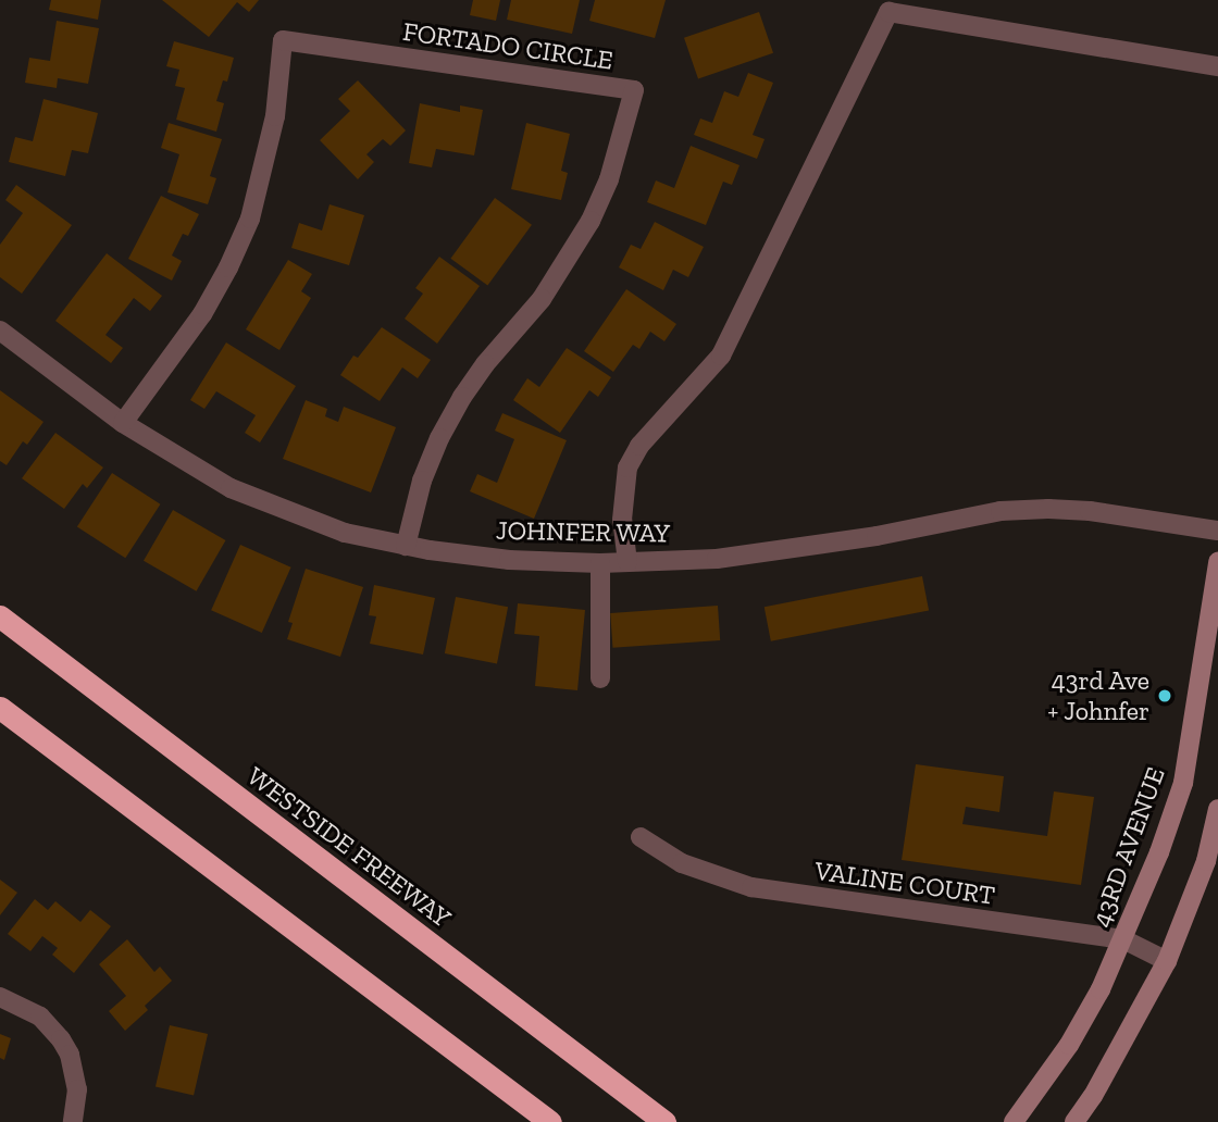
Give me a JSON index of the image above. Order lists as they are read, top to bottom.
{
  "streets": {
    "highway": ["WESTSIDE FREEWAY"],
    "main road": ["43RD AVENUE"],
    "street": ["FORTADO CIRCLE", "JOHNFER WAY", "VALINE COURT"]
  },
  "crossings": [
    ["FORTADO CIRCLE", "JOHNFER WAY"],
    ["43RD AVENUE", "VALINE COURT"]
  ],
  "places": ["43rd Ave + Johnfer"]
}
